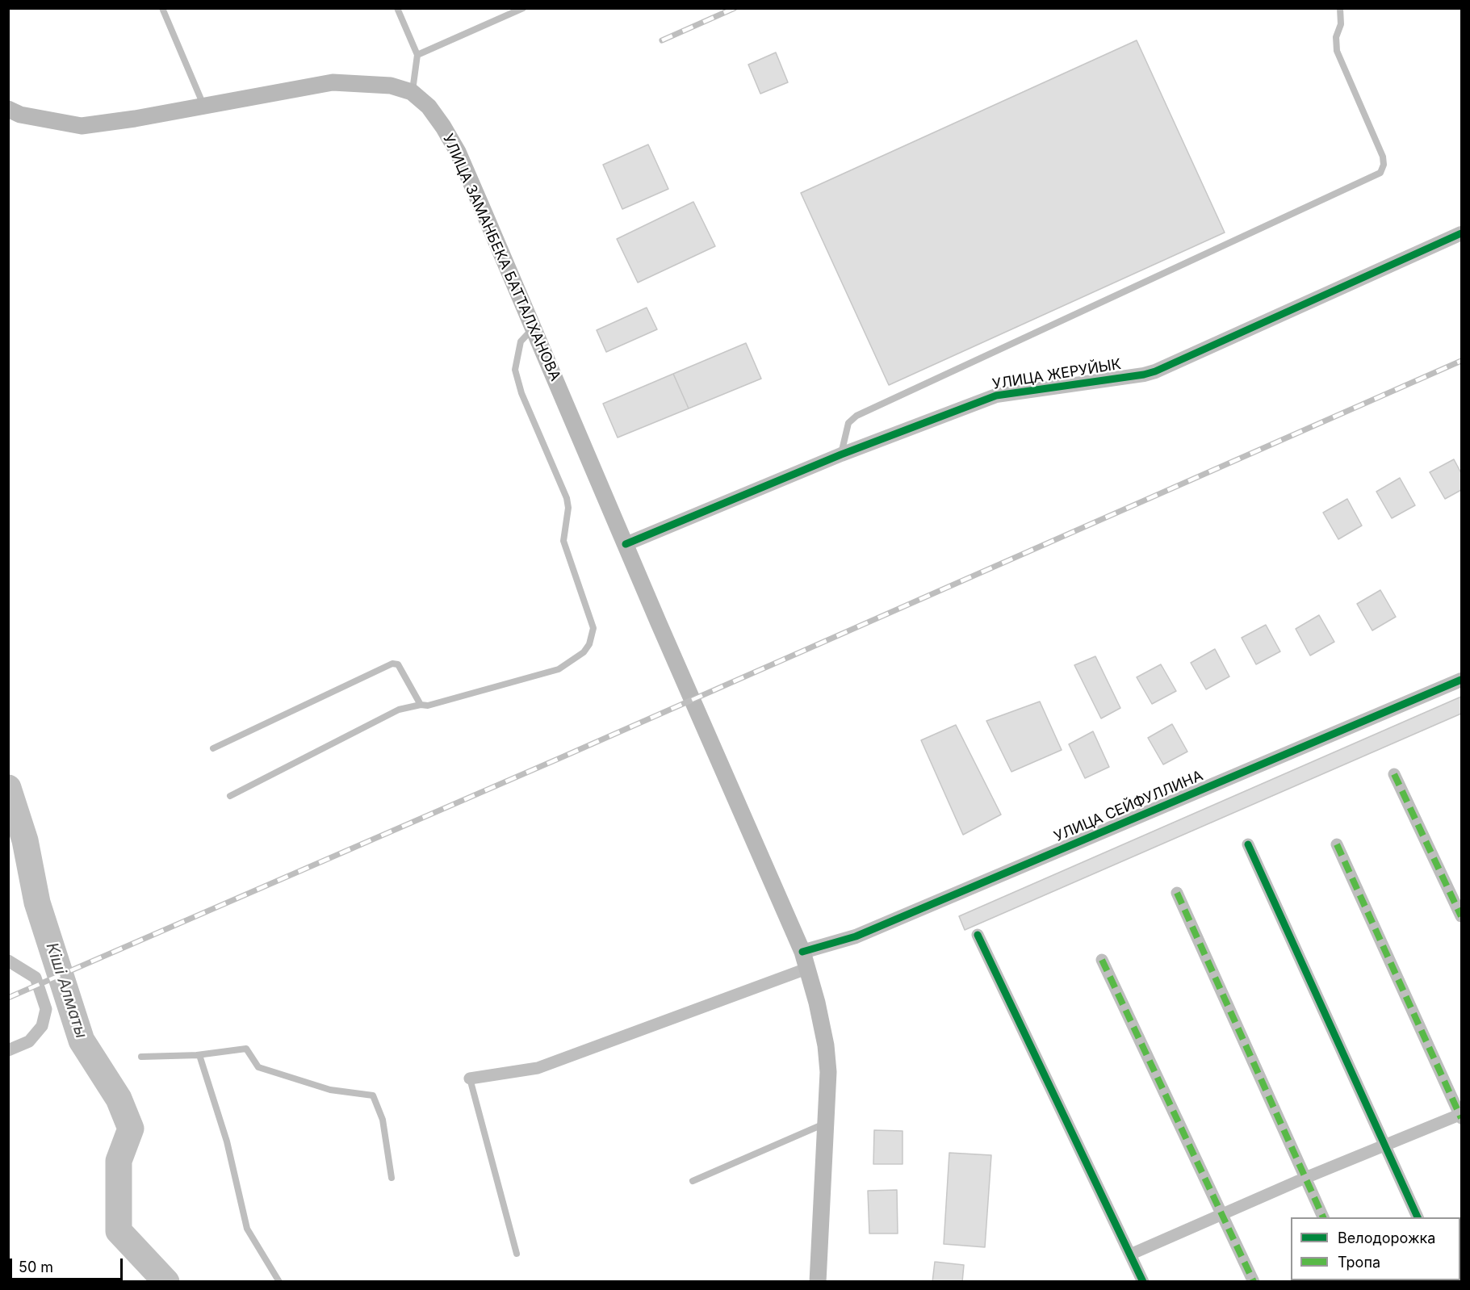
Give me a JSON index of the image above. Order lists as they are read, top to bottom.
{
  "streets": {
    "main road": ["УЛИЦА ЗАМАНБЕКА БАТТАЛХАНОВА"],
    "street": ["УЛИЦА ЖЕРУЙЫК", "УЛИЦА СЕЙФУЛЛИНА"]
  },
  "crossings": [
    ["УЛИЦА ЗАМАНБЕКА БАТТАЛХАНОВА", "УЛИЦА ЖЕРУЙЫК"],
    ["УЛИЦА ЗАМАНБЕКА БАТТАЛХАНОВА", "УЛИЦА СЕЙФУЛЛИНА"]
  ],
  "water": ["Кіші Алматы"],
  "legend": ["Велодорожка", "Тропа"],
  "scale_bar": "50 m"
}
